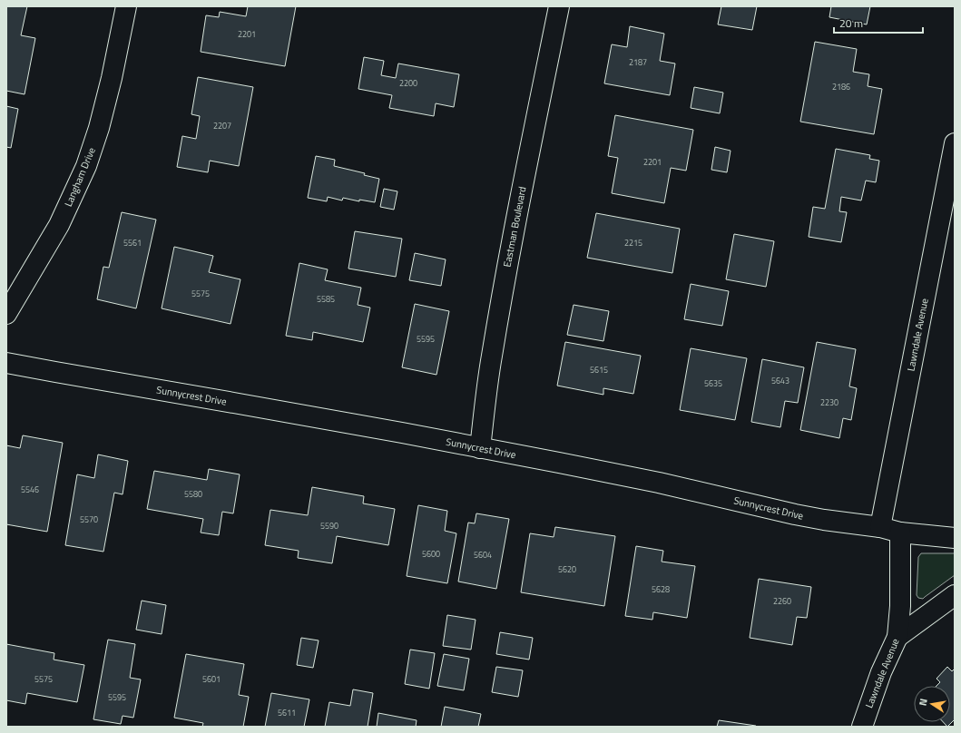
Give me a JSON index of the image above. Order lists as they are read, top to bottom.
{
  "streets": {
    "street": [
      "Langham Drive",
      "Eastman Boulevard",
      "Lawndale Avenue",
      "Sunnycrest Drive"
    ]
  },
  "crossings": [
    ["Eastman Boulevard", "Sunnycrest Drive"],
    ["Lawndale Avenue", "Sunnycrest Drive"]
  ],
  "house_numbers": [
    "2201",
    "2187",
    "2200",
    "2186",
    "2207",
    "2201",
    "5561",
    "2215",
    "5575",
    "5585",
    "5595",
    "5615",
    "5643",
    "5635",
    "2230",
    "5546",
    "5580",
    "5570",
    "5590",
    "5600",
    "5604",
    "5620",
    "5628",
    "2260",
    "5575",
    "5601",
    "5595",
    "5611"
  ],
  "scale_bar": "20 m",
  "north": "left"
}
